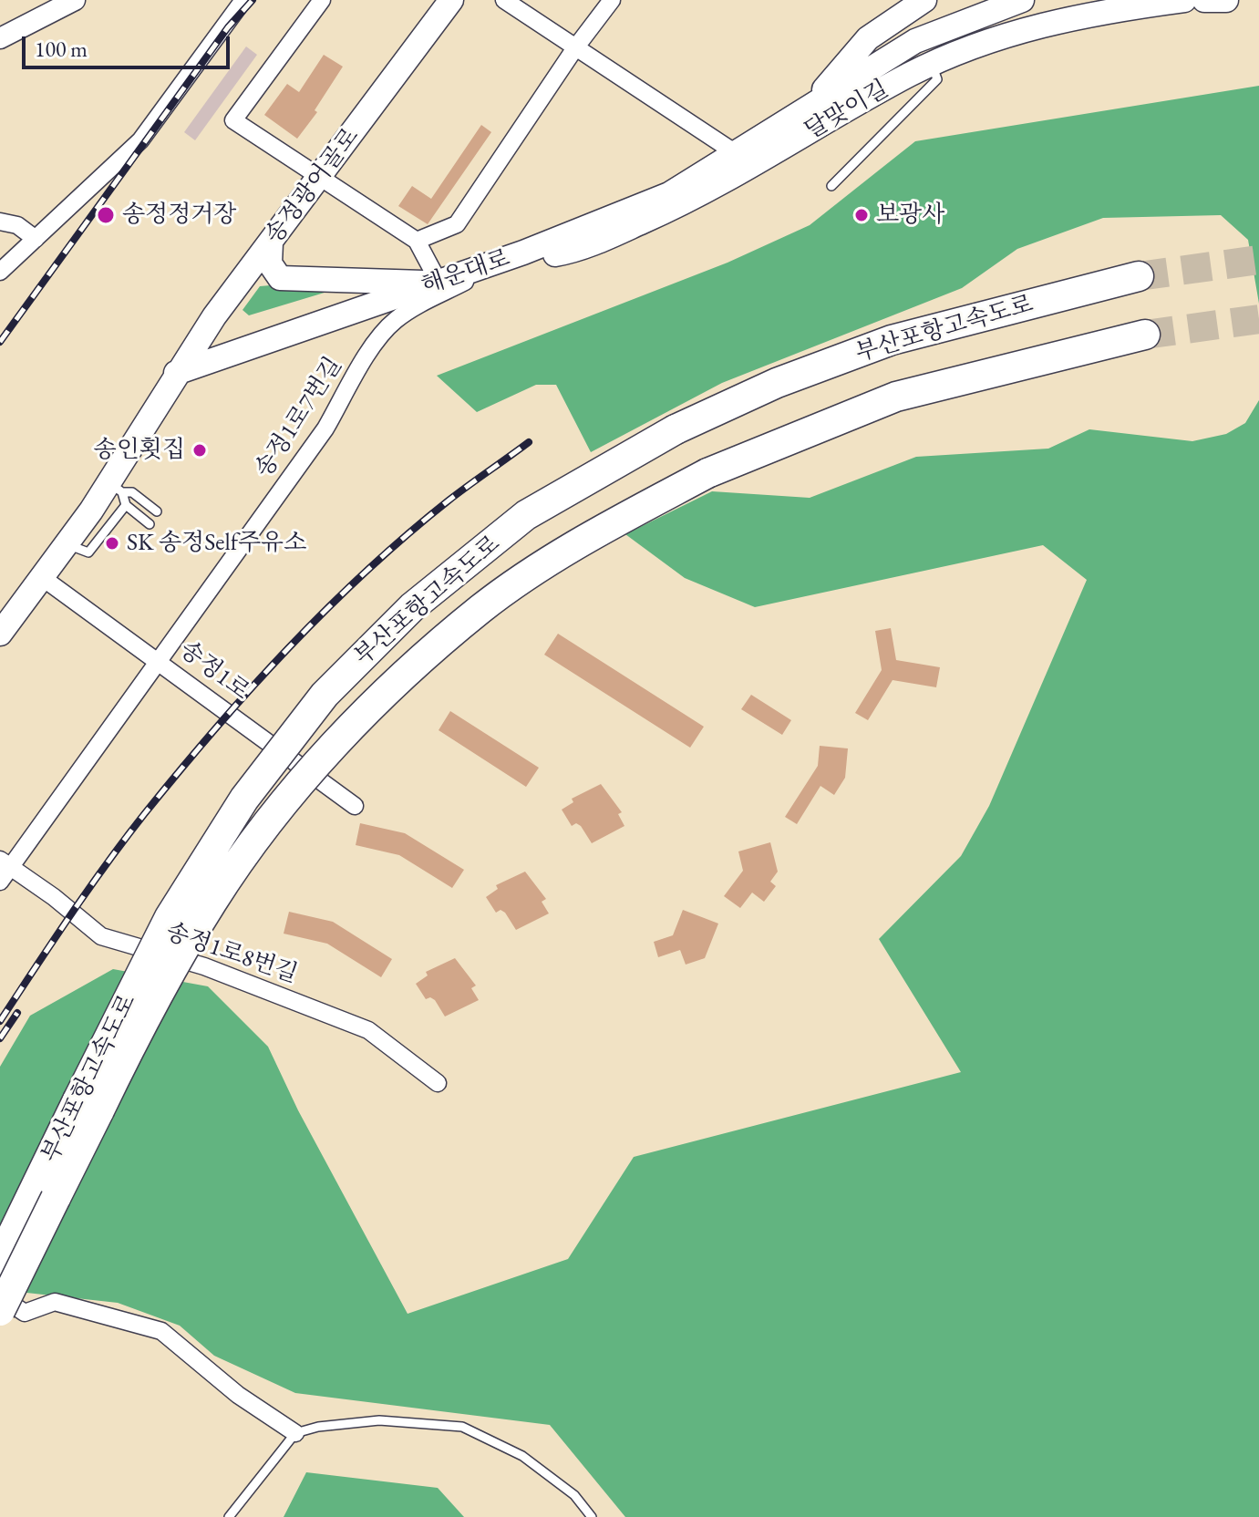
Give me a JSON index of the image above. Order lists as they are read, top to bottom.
{
  "streets": {
    "highway": ["부산포항고속도로"],
    "main road": ["달맞이길", "송정광어골로", "해운대로"],
    "street": ["송정1로7번길", "송정1로", "송정1로8번길"]
  },
  "crossings": [
    ["달맞이길", "해운대로"],
    ["달맞이길", "송정1로7번길"],
    ["송정광어골로", "해운대로"],
    ["해운대로", "송정1로7번길"],
    ["송정1로7번길", "송정1로"]
  ],
  "places": [
    "송정정거장",
    "보광사",
    "송인횟집",
    "SK 송정Self주유소"
  ],
  "scale_bar": "100 m"
}
